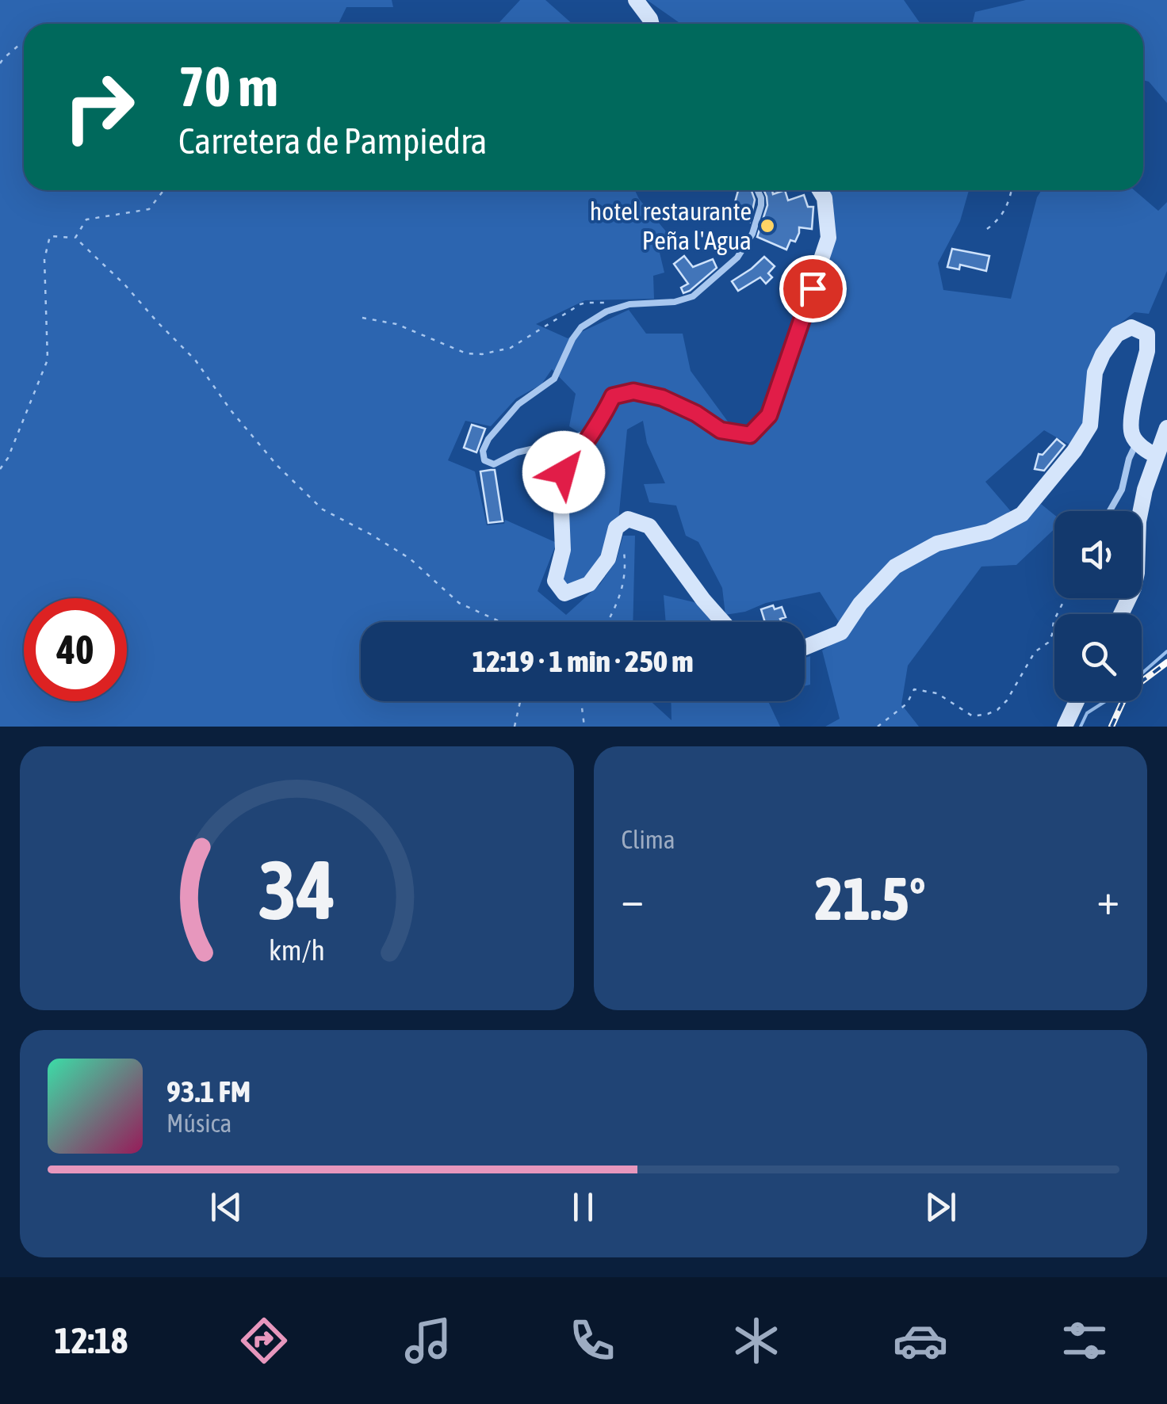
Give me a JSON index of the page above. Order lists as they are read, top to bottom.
{
  "places": ["hotel restaurante Peña l'Agua"],
  "page": {
    "turn": ["70 m", "Carretera de Pampiedra"],
    "limit": "40",
    "trip": "12:19 · 1 min · 250 m",
    "tile": "Clima",
    "heat": ["−", "21.5°", "+"],
    "song": ["93.1 FM", "Música"],
    "tabs": "12:18",
    "gauge": ["34", "km/h"]
  }
}
